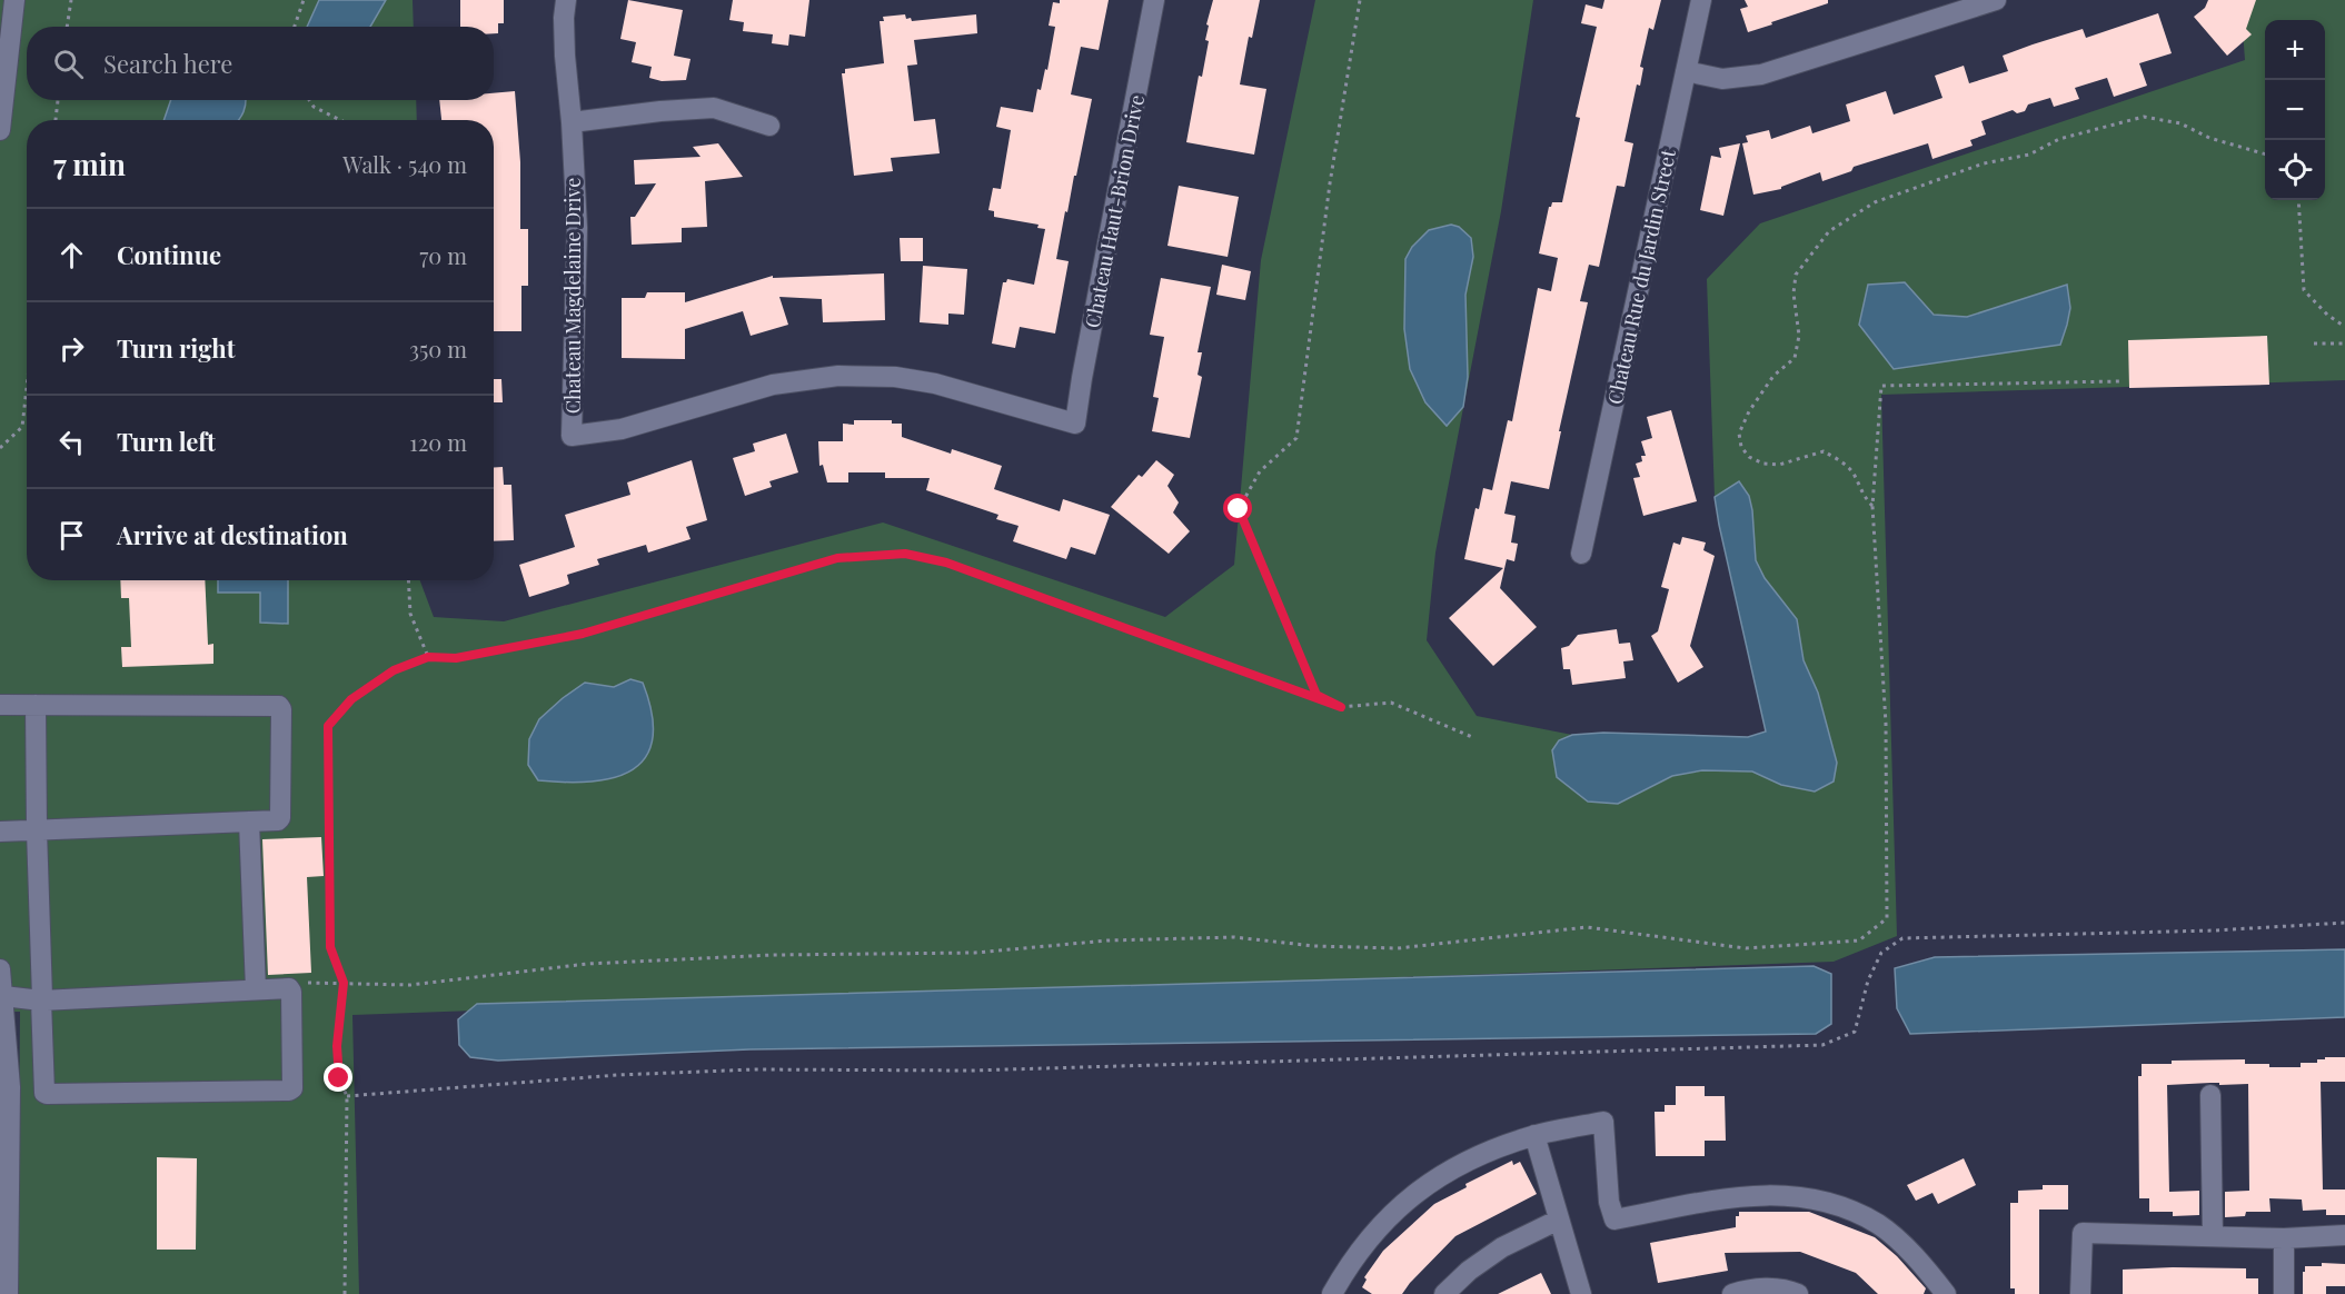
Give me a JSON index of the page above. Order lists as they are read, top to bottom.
{
  "streets": {
    "street": ["Chateau Haut-Brion Drive", "Chateau Rue du Jardin Street", "Chateau Magdelaine Drive"]
  },
  "crossings": [
    ["Chateau Haut-Brion Drive", "Chateau Magdelaine Drive"]
  ],
  "page": {
    "map_buttons": ["+", "−"],
    "search": "Search here",
    "heading": ["7 min", "Walk · 540 m"],
    "list": [
      ["Continue", "70 m"],
      ["Turn right", "350 m"],
      ["Turn left", "120 m"],
      "Arrive at destination"
    ]
  }
}
